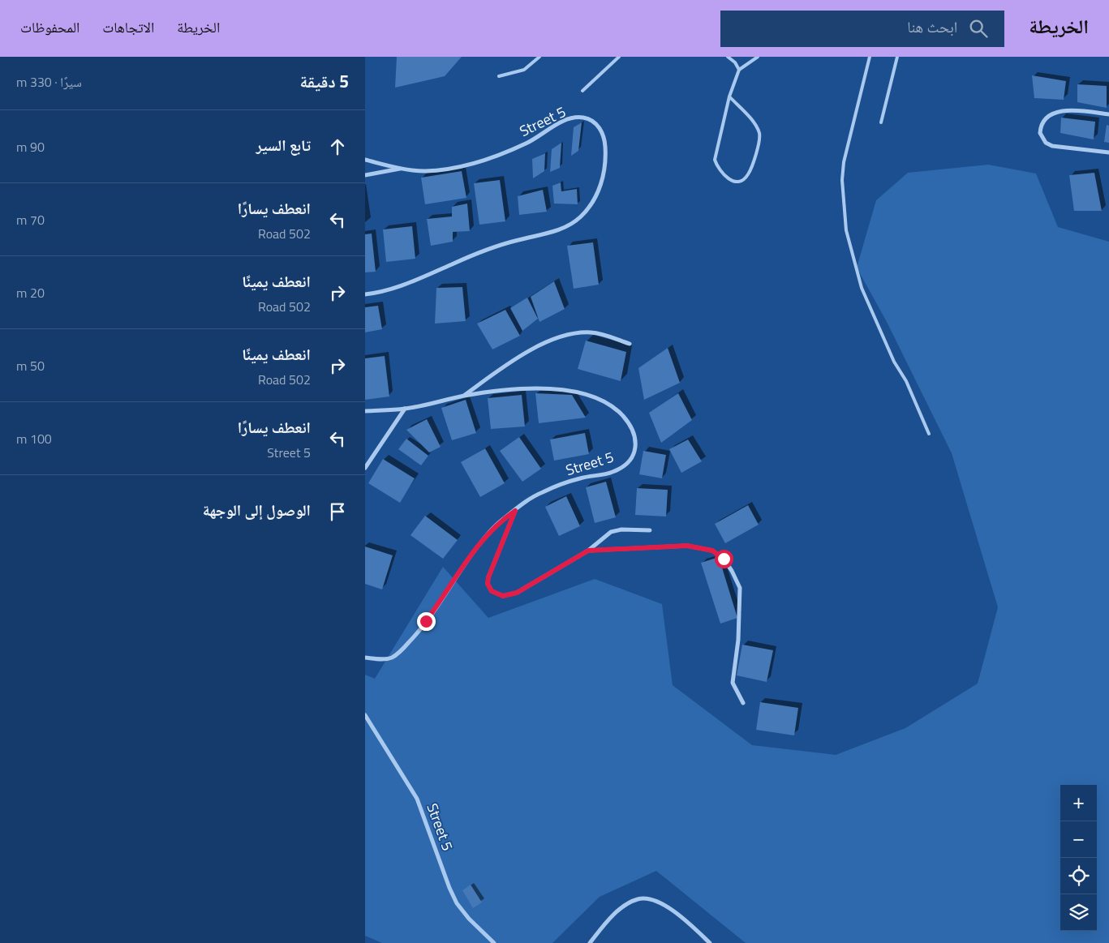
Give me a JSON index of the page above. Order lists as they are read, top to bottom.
{
  "streets": {
    "street": ["Street 5"]
  },
  "page": {
    "header": "الخريطة",
    "search": "ابحث هنا",
    "nav": ["الخريطة", "الاتجاهات", "المحفوظات"],
    "heading": ["5 دقيقة", "سيرًا · 330 m"],
    "list": [
      ["تابع السير", "90 m"],
      ["انعطف يسارًا", "502 Road", "70 m"],
      ["انعطف يمينًا", "502 Road", "20 m"],
      ["انعطف يمينًا", "502 Road", "50 m"],
      ["انعطف يسارًا", "Street 5", "100 m"],
      "الوصول إلى الوجهة"
    ],
    "map_buttons": ["+", "−"]
  }
}
